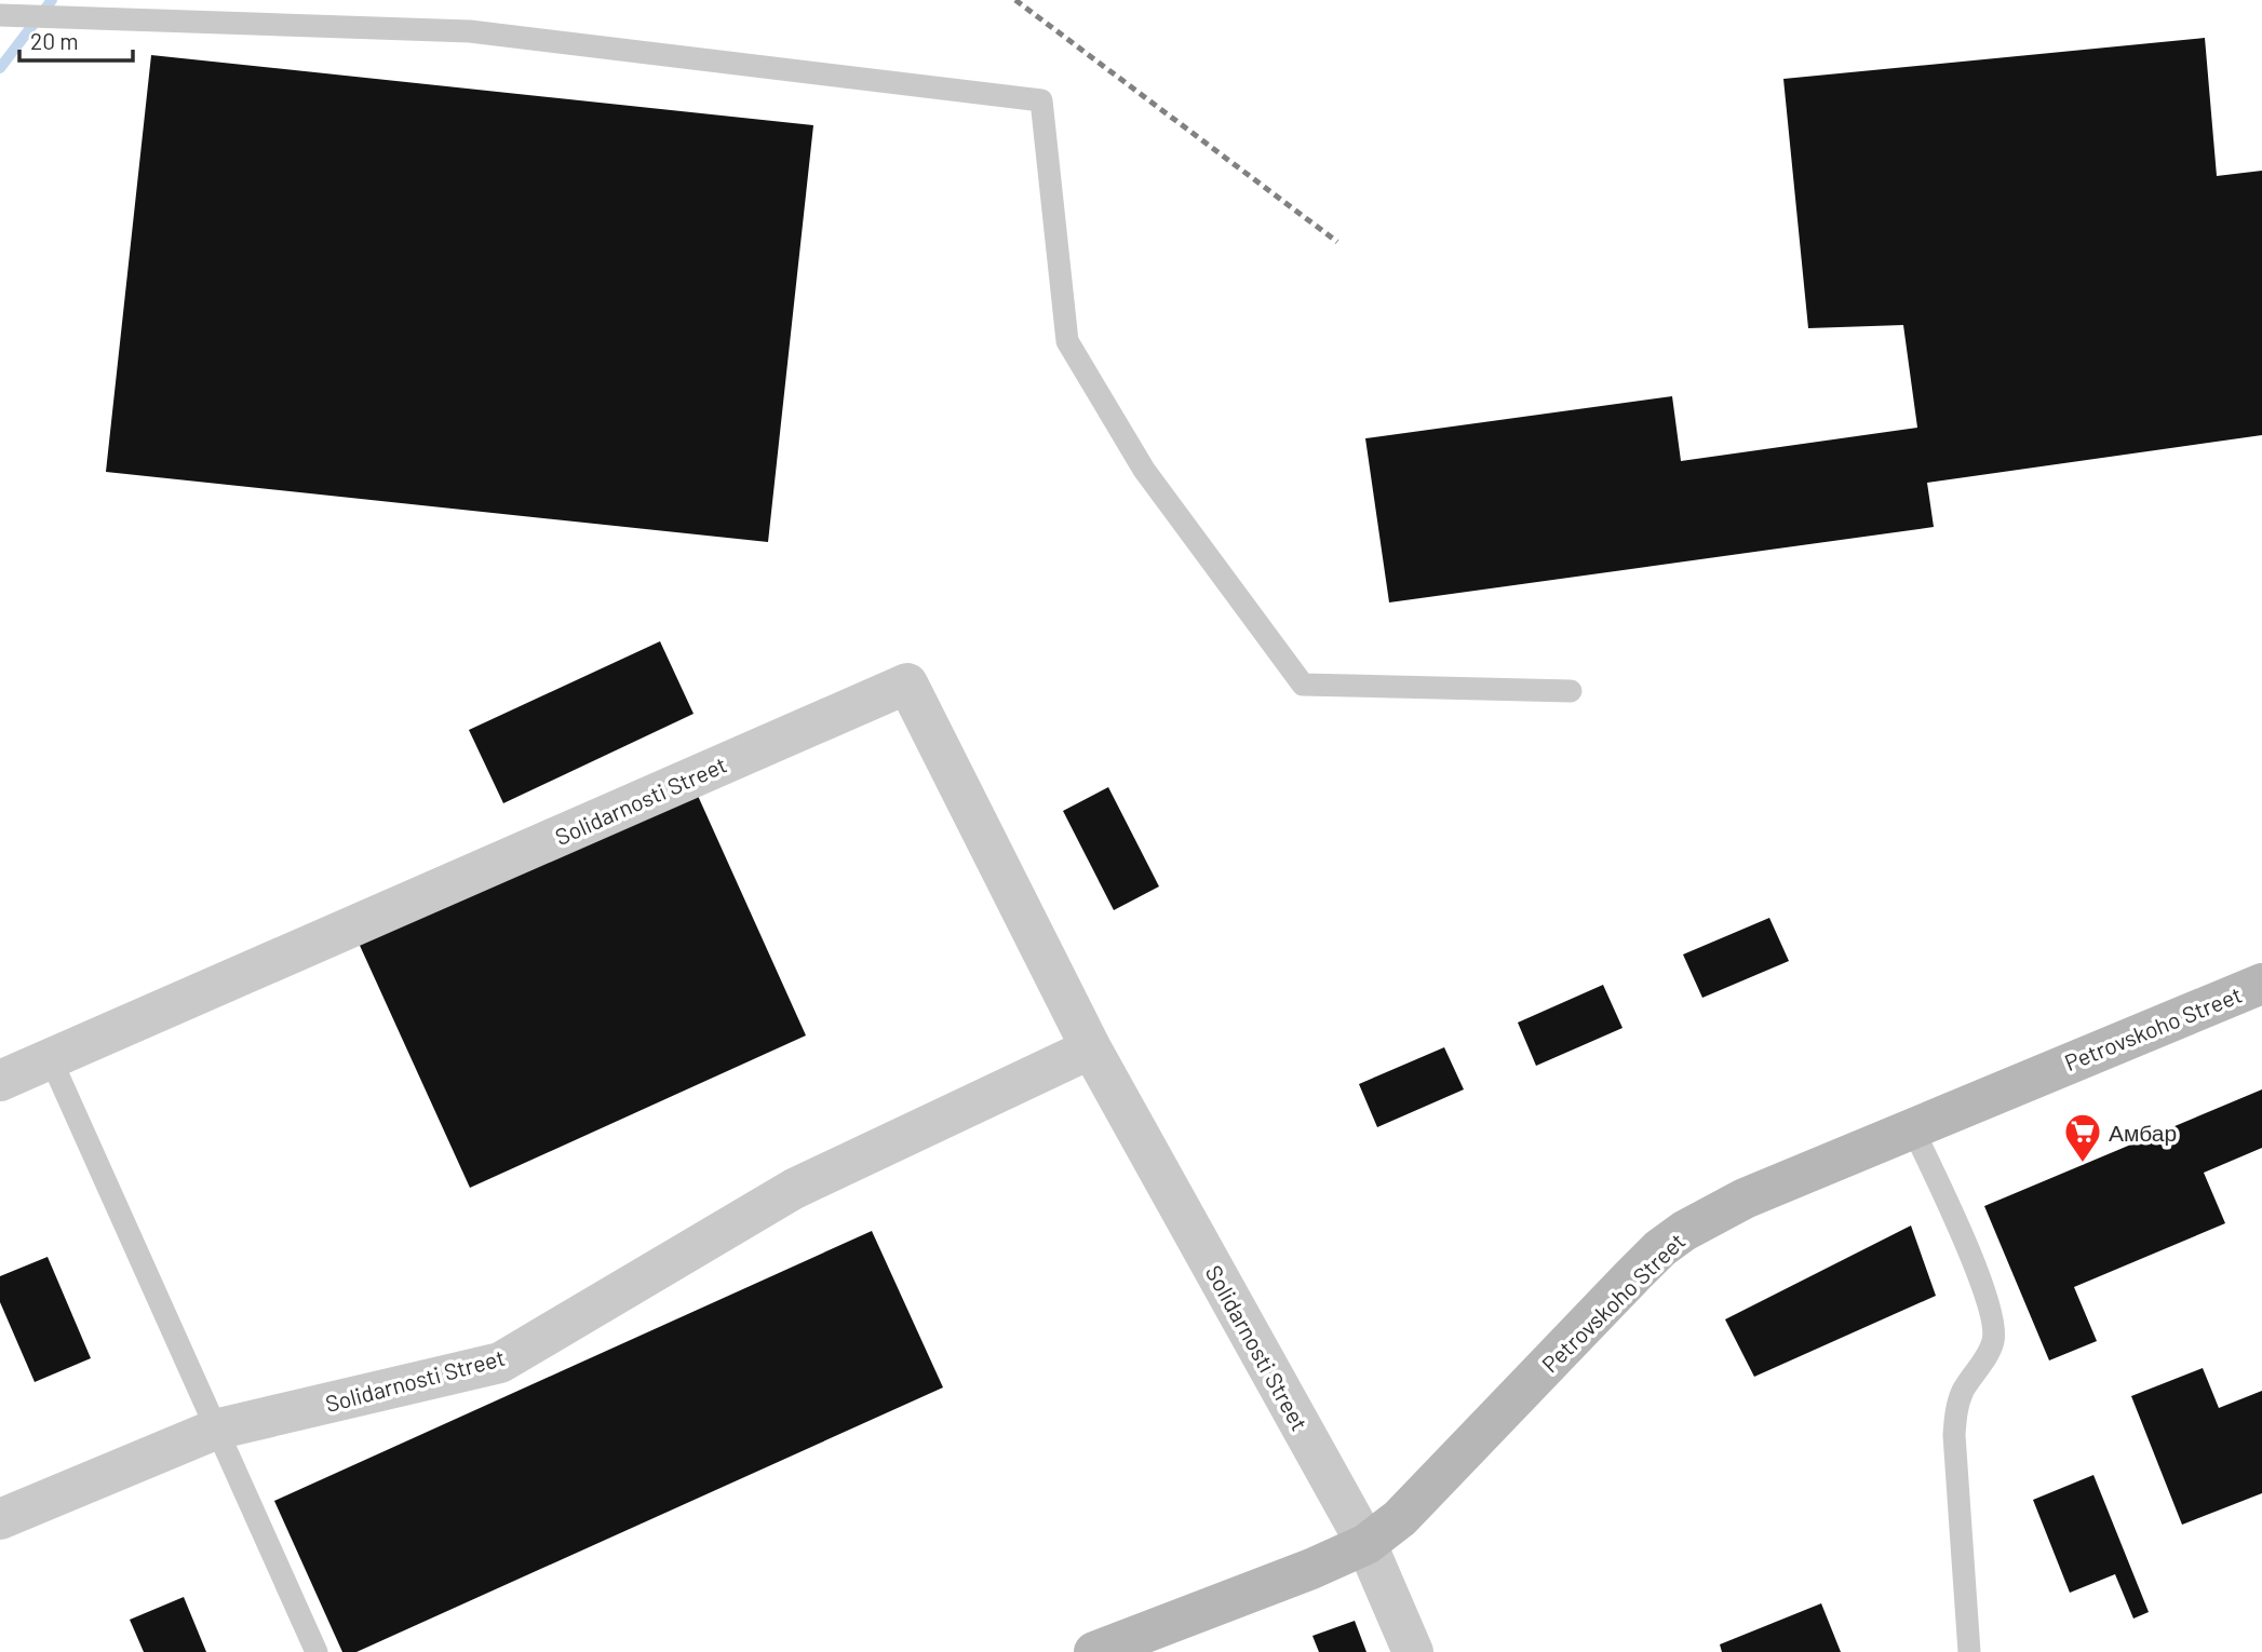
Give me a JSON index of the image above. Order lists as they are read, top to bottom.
{
  "streets": {
    "main road": ["Petrovskoho Street"],
    "street": ["Solidarnosti Street"]
  },
  "crossings": [
    ["Solidarnosti Street", "Petrovskoho Street"]
  ],
  "places": {
    "supermarket": ["Амбар"]
  },
  "scale_bar": "20 m"
}
